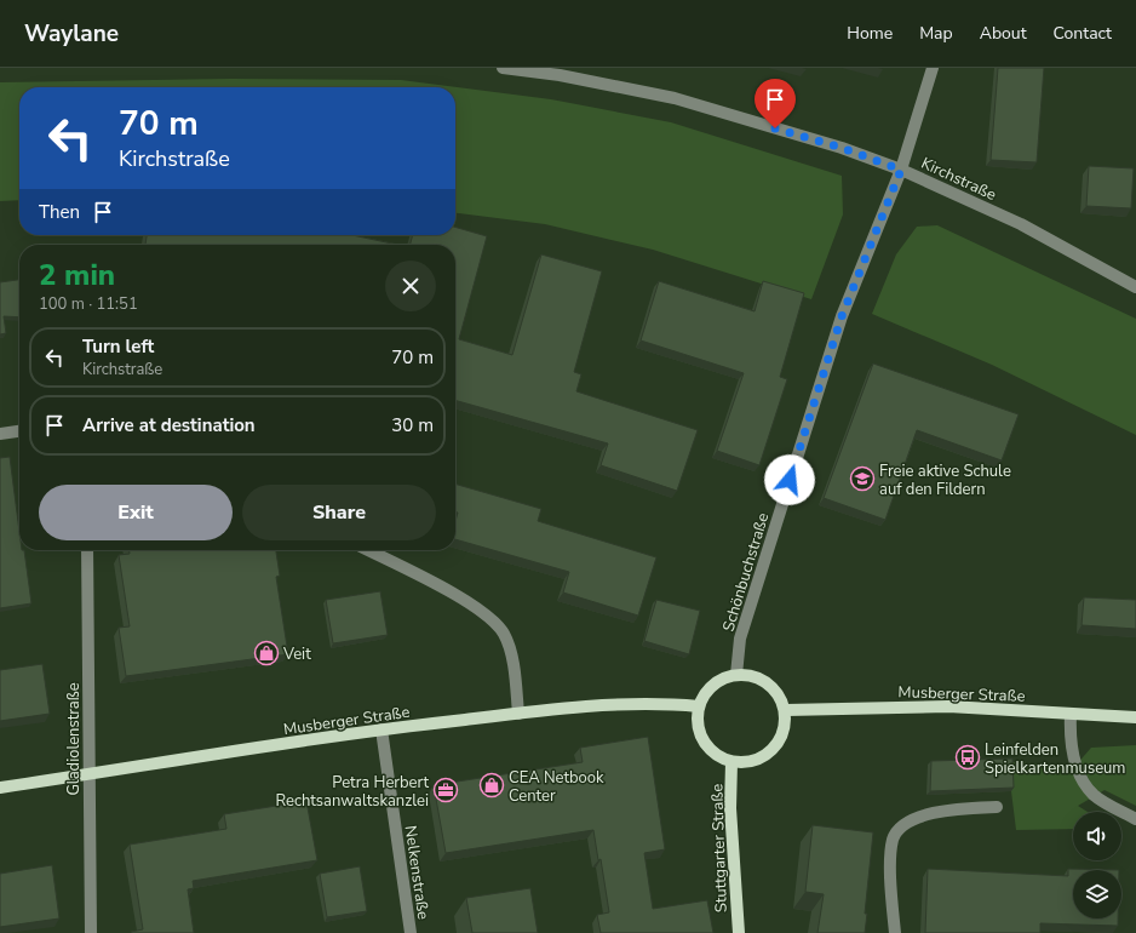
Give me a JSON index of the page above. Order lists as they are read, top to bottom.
{
  "streets": {
    "main road": ["Musberger Straße", "Stuttgarter Straße"],
    "street": [
      "Kirchstraße",
      "Schönbuchstraße",
      "Gladiolenstraße",
      "Nelkenstraße"
    ]
  },
  "crossings": [
    ["Kirchstraße", "Schönbuchstraße"],
    ["Schönbuchstraße", "Musberger Straße"],
    ["Schönbuchstraße", "Stuttgarter Straße"],
    ["Musberger Straße", "Gladiolenstraße"],
    ["Musberger Straße", "Stuttgarter Straße"],
    ["Musberger Straße", "Nelkenstraße"]
  ],
  "places": {
    "school or university": ["Freie aktive Schule auf den Fildern"],
    "shop": ["Veit", "CEA Netbook Center"],
    "bus stop": ["Leinfelden Spielkartenmuseum"],
    "office": ["Petra Herbert Rechtsanwaltskanzlei"]
  },
  "page": {
    "header": "Waylane",
    "nav": [
      "Home",
      "Map",
      "About",
      "Contact"
    ],
    "turn": ["70 m", "Kirchstraße"],
    "then": "Then",
    "heading": ["2 min", "100 m · 11:51"],
    "list": [
      {
        "name": "Turn left",
        "note": "Kirchstraße",
        "value": "70 m"
      },
      {
        "name": "Arrive at destination",
        "value": "30 m"
      }
    ],
    "buttons": ["Exit", "Share"]
  }
}
